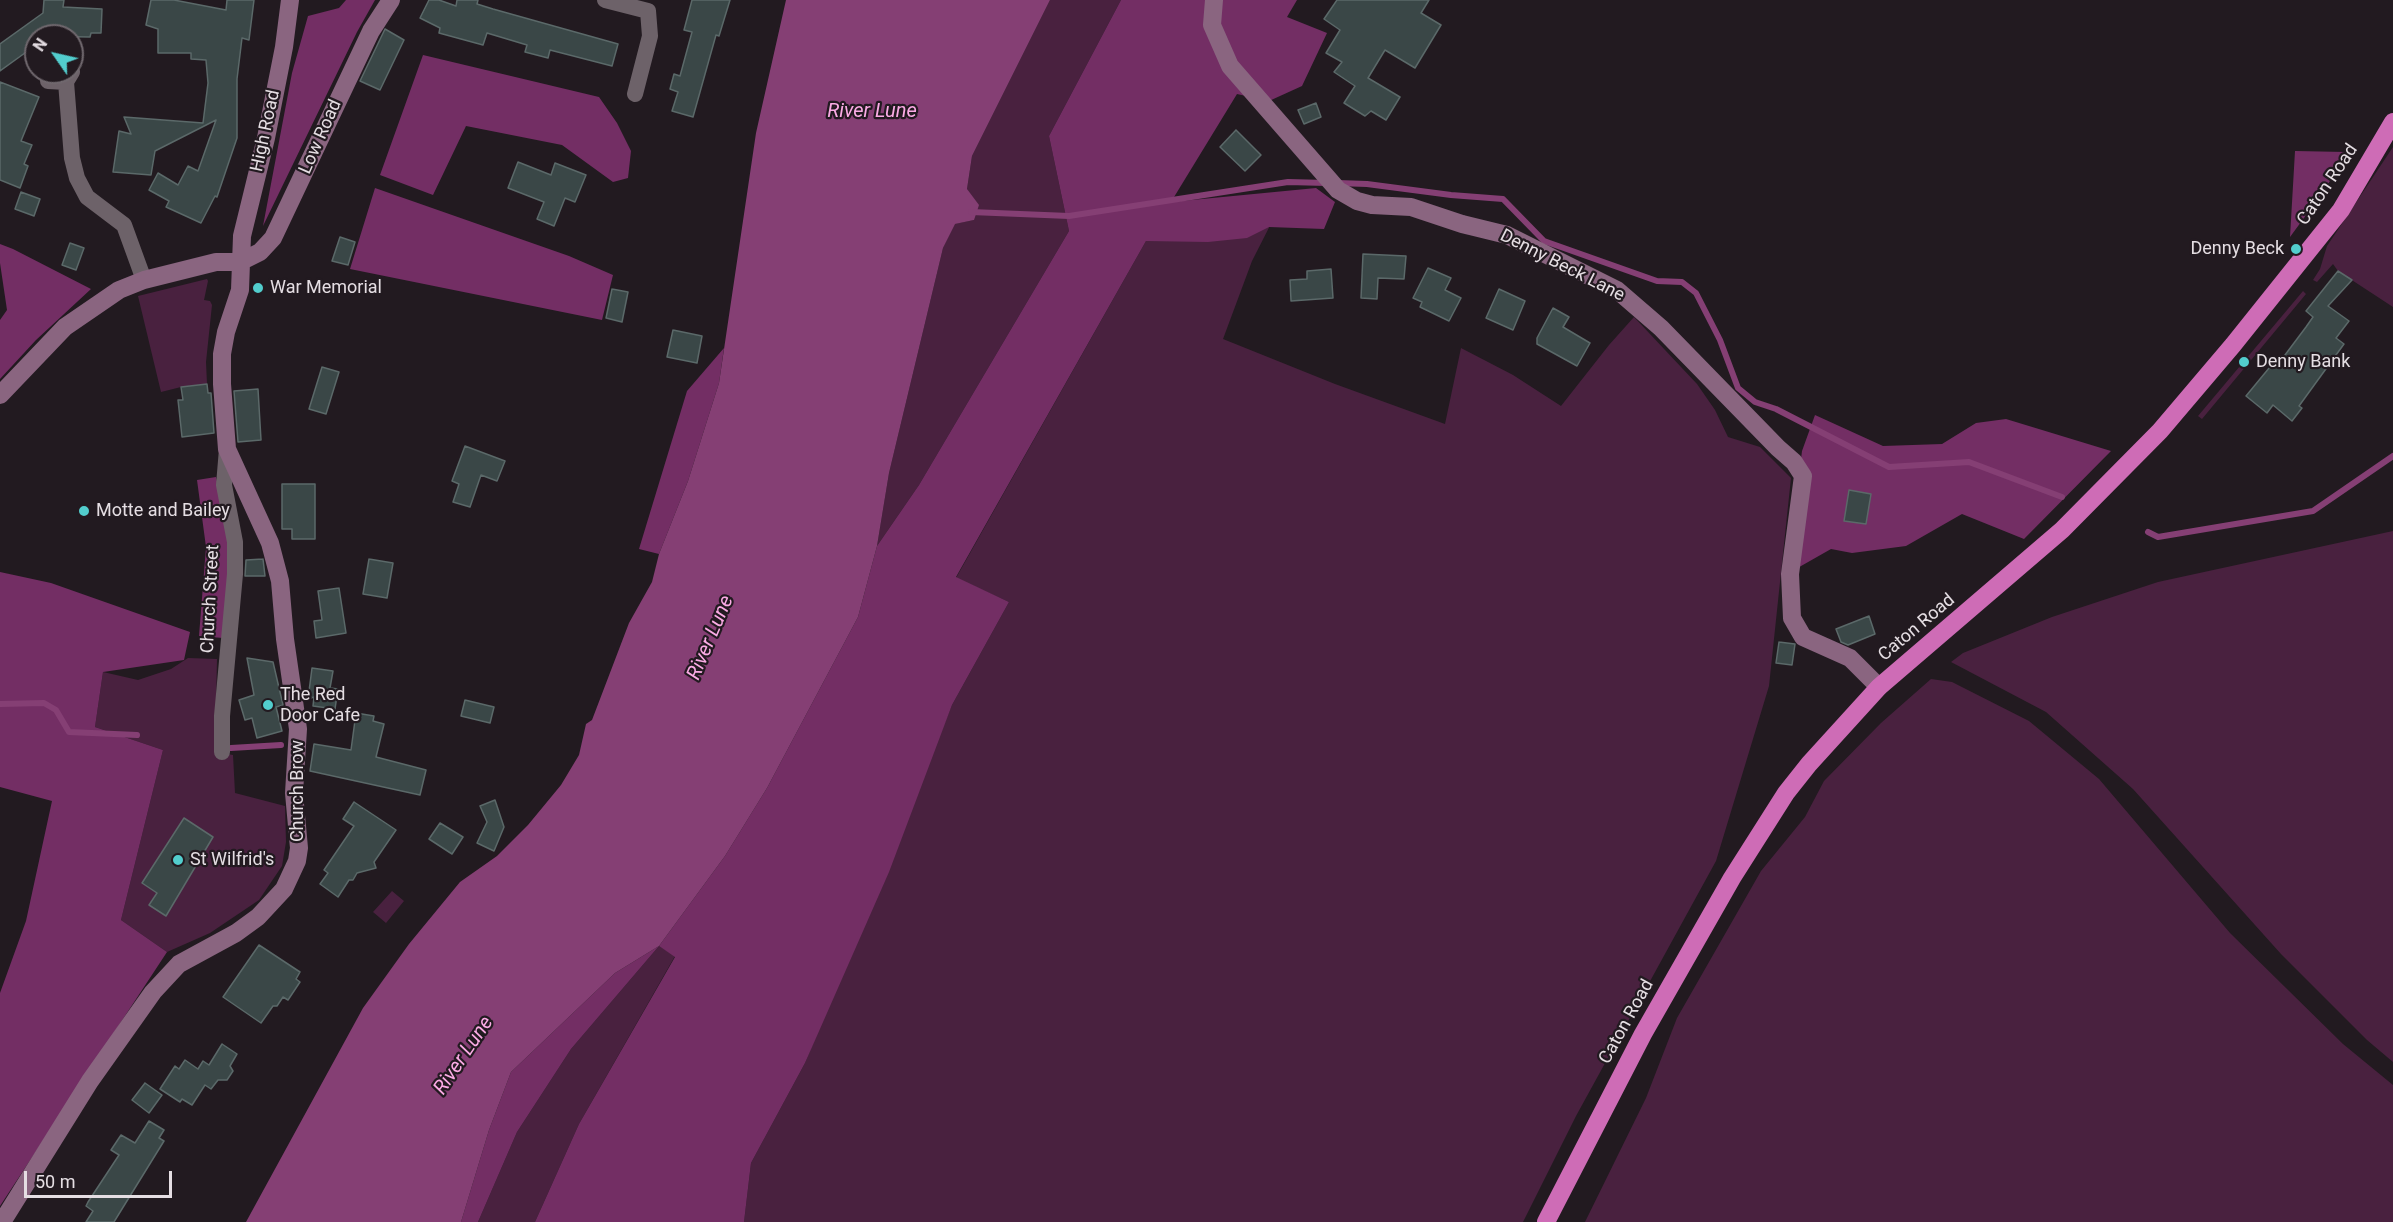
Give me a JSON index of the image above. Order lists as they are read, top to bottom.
{
  "streets": {
    "highway": ["Caton Road"],
    "street": [
      "High Road",
      "Low Road",
      "Denny Beck Lane",
      "Church Street",
      "Church Brow"
    ]
  },
  "crossings": [
    ["High Road", "Low Road"],
    ["High Road", "Church Brow"],
    ["Low Road", "Church Brow"],
    ["Caton Road", "Denny Beck Lane"],
    ["Church Street", "Church Brow"]
  ],
  "water": ["River Lune"],
  "places": [
    "Denny Beck",
    "War Memorial",
    "Denny Bank",
    "Motte and Bailey",
    "The Red Door Cafe",
    "St Wilfrid's"
  ],
  "scale_bar": "50 m",
  "north": "top left"
}
